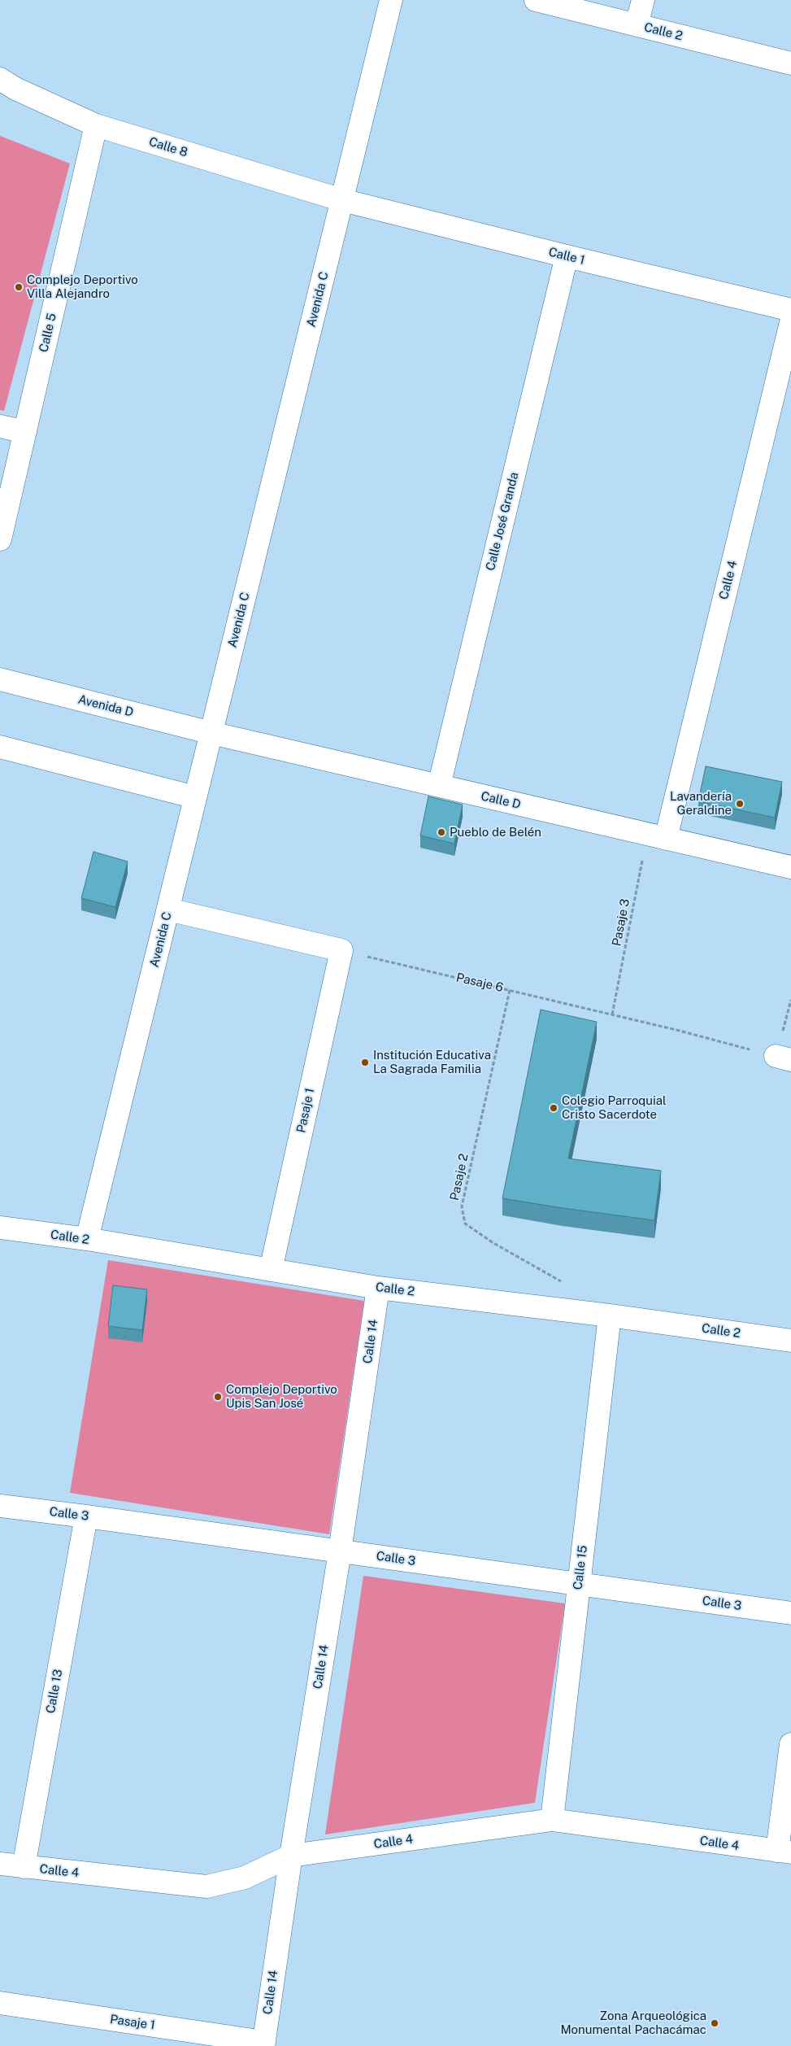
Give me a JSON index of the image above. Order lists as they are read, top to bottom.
{
  "streets": {
    "street": [
      "Calle 2",
      "Calle 8",
      "Calle 1",
      "Avenida C",
      "Calle 5",
      "Calle José Granda",
      "Calle 4",
      "Avenida D",
      "Calle D",
      "Pasaje 1",
      "Calle 14",
      "Calle 3",
      "Calle 15",
      "Calle 13"
    ],
    "path": ["Pasaje 3", "Pasaje 6", "Pasaje 2"]
  },
  "crossings": [
    ["Calle 2", "Avenida C"],
    ["Calle 2", "Pasaje 1"],
    ["Calle 2", "Calle 14"],
    ["Calle 2", "Calle 15"],
    ["Calle 8", "Calle 1"],
    ["Calle 8", "Avenida C"],
    ["Calle 8", "Calle 5"],
    ["Calle 1", "Avenida C"],
    ["Calle 1", "Calle José Granda"],
    ["Avenida C", "Avenida D"],
    ["Avenida C", "Calle D"],
    ["Calle José Granda", "Calle D"],
    ["Calle 4", "Calle D"],
    ["Calle 4", "Pasaje 3"],
    ["Calle 4", "Calle 14"],
    ["Calle 4", "Calle 15"],
    ["Calle 4", "Calle 13"],
    ["Avenida D", "Calle D"],
    ["Calle D", "Pasaje 3"],
    ["Pasaje 3", "Pasaje 6"],
    ["Pasaje 6", "Pasaje 1"],
    ["Pasaje 6", "Pasaje 2"],
    ["Pasaje 1", "Calle 14"],
    ["Calle 14", "Calle 3"],
    ["Calle 3", "Calle 15"],
    ["Calle 3", "Calle 13"]
  ],
  "places": [
    "Complejo Deportivo Villa Alejandro",
    "Lavandería Geraldine",
    "Pueblo de Belén",
    "Institución Educativa La Sagrada Familia",
    "Colegio Parroquial Cristo Sacerdote",
    "Complejo Deportivo Upis San José",
    "Zona Arqueológica Monumental Pachacámac"
  ]
}
